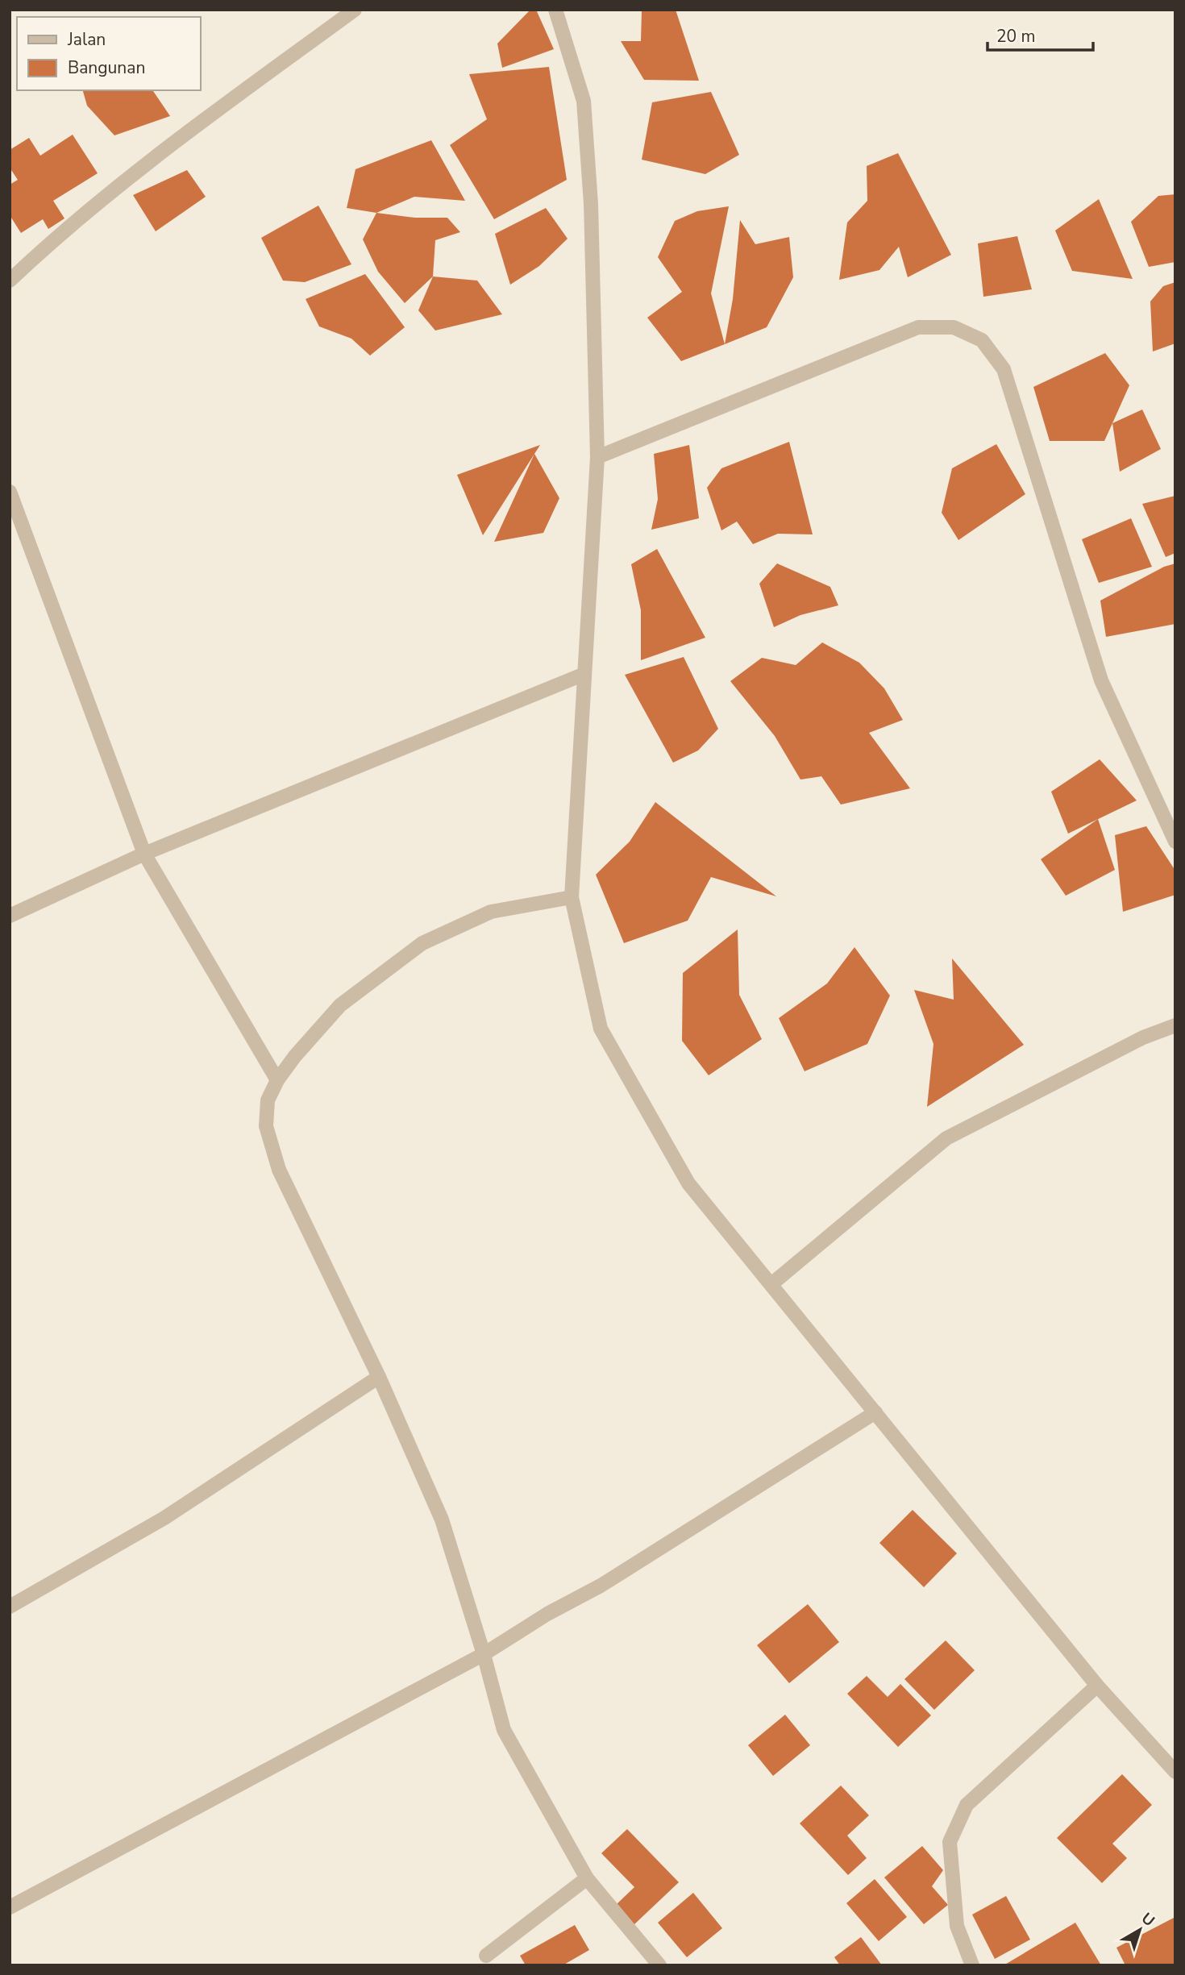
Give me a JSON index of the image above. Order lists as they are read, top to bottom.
{
  "legend": ["Jalan", "Bangunan"],
  "scale_bar": "20 m",
  "north": "top right"
}
